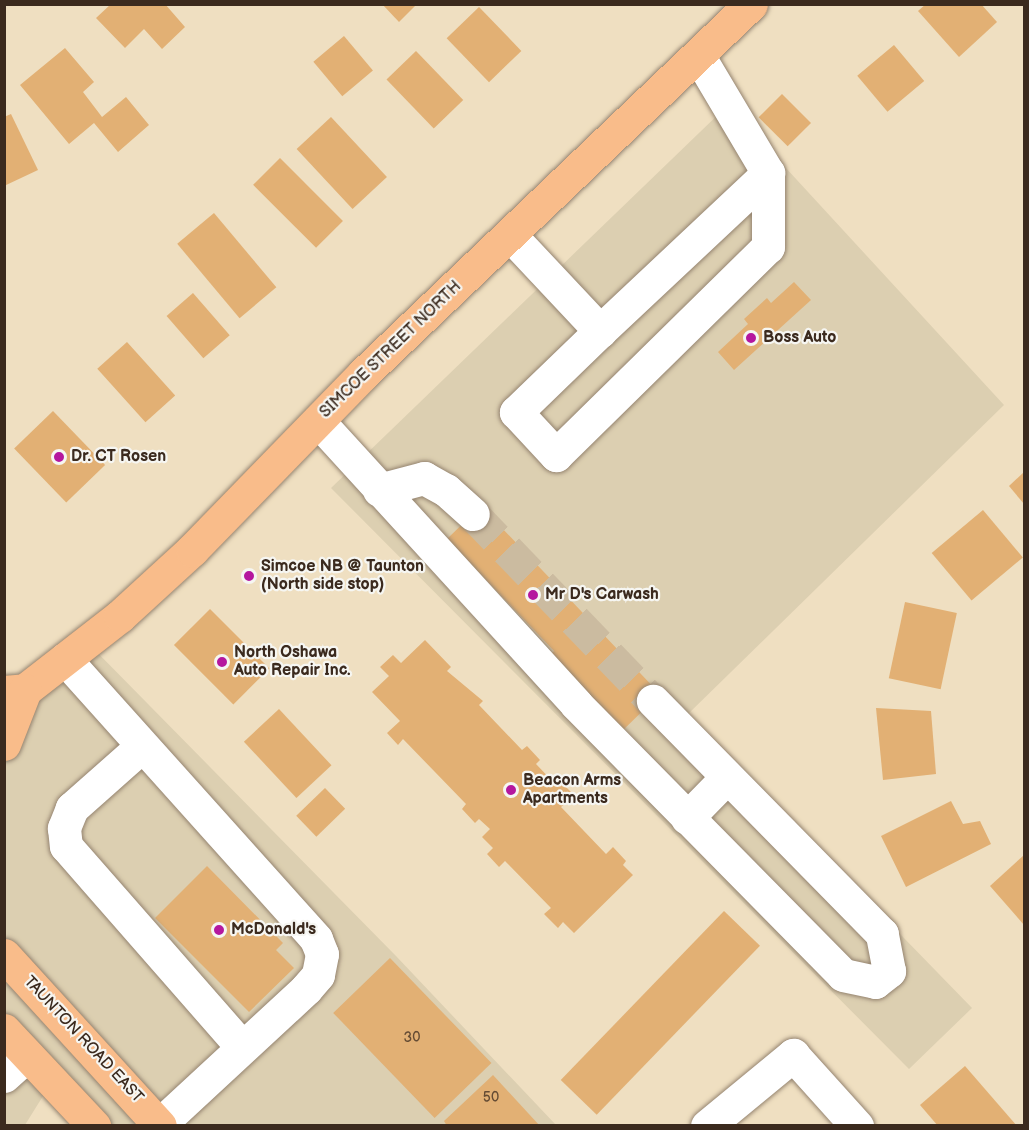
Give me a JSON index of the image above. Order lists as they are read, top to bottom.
{
  "streets": {
    "main road": ["SIMCOE STREET NORTH", "TAUNTON ROAD EAST"]
  },
  "places": [
    "Boss Auto",
    "Dr. CT Rosen",
    "Simcoe NB @ Taunton (North side stop)",
    "Mr D's Carwash",
    "North Oshawa Auto Repair Inc.",
    "Beacon Arms Apartments",
    "McDonald's"
  ],
  "house_numbers": ["30", "50"]
}
